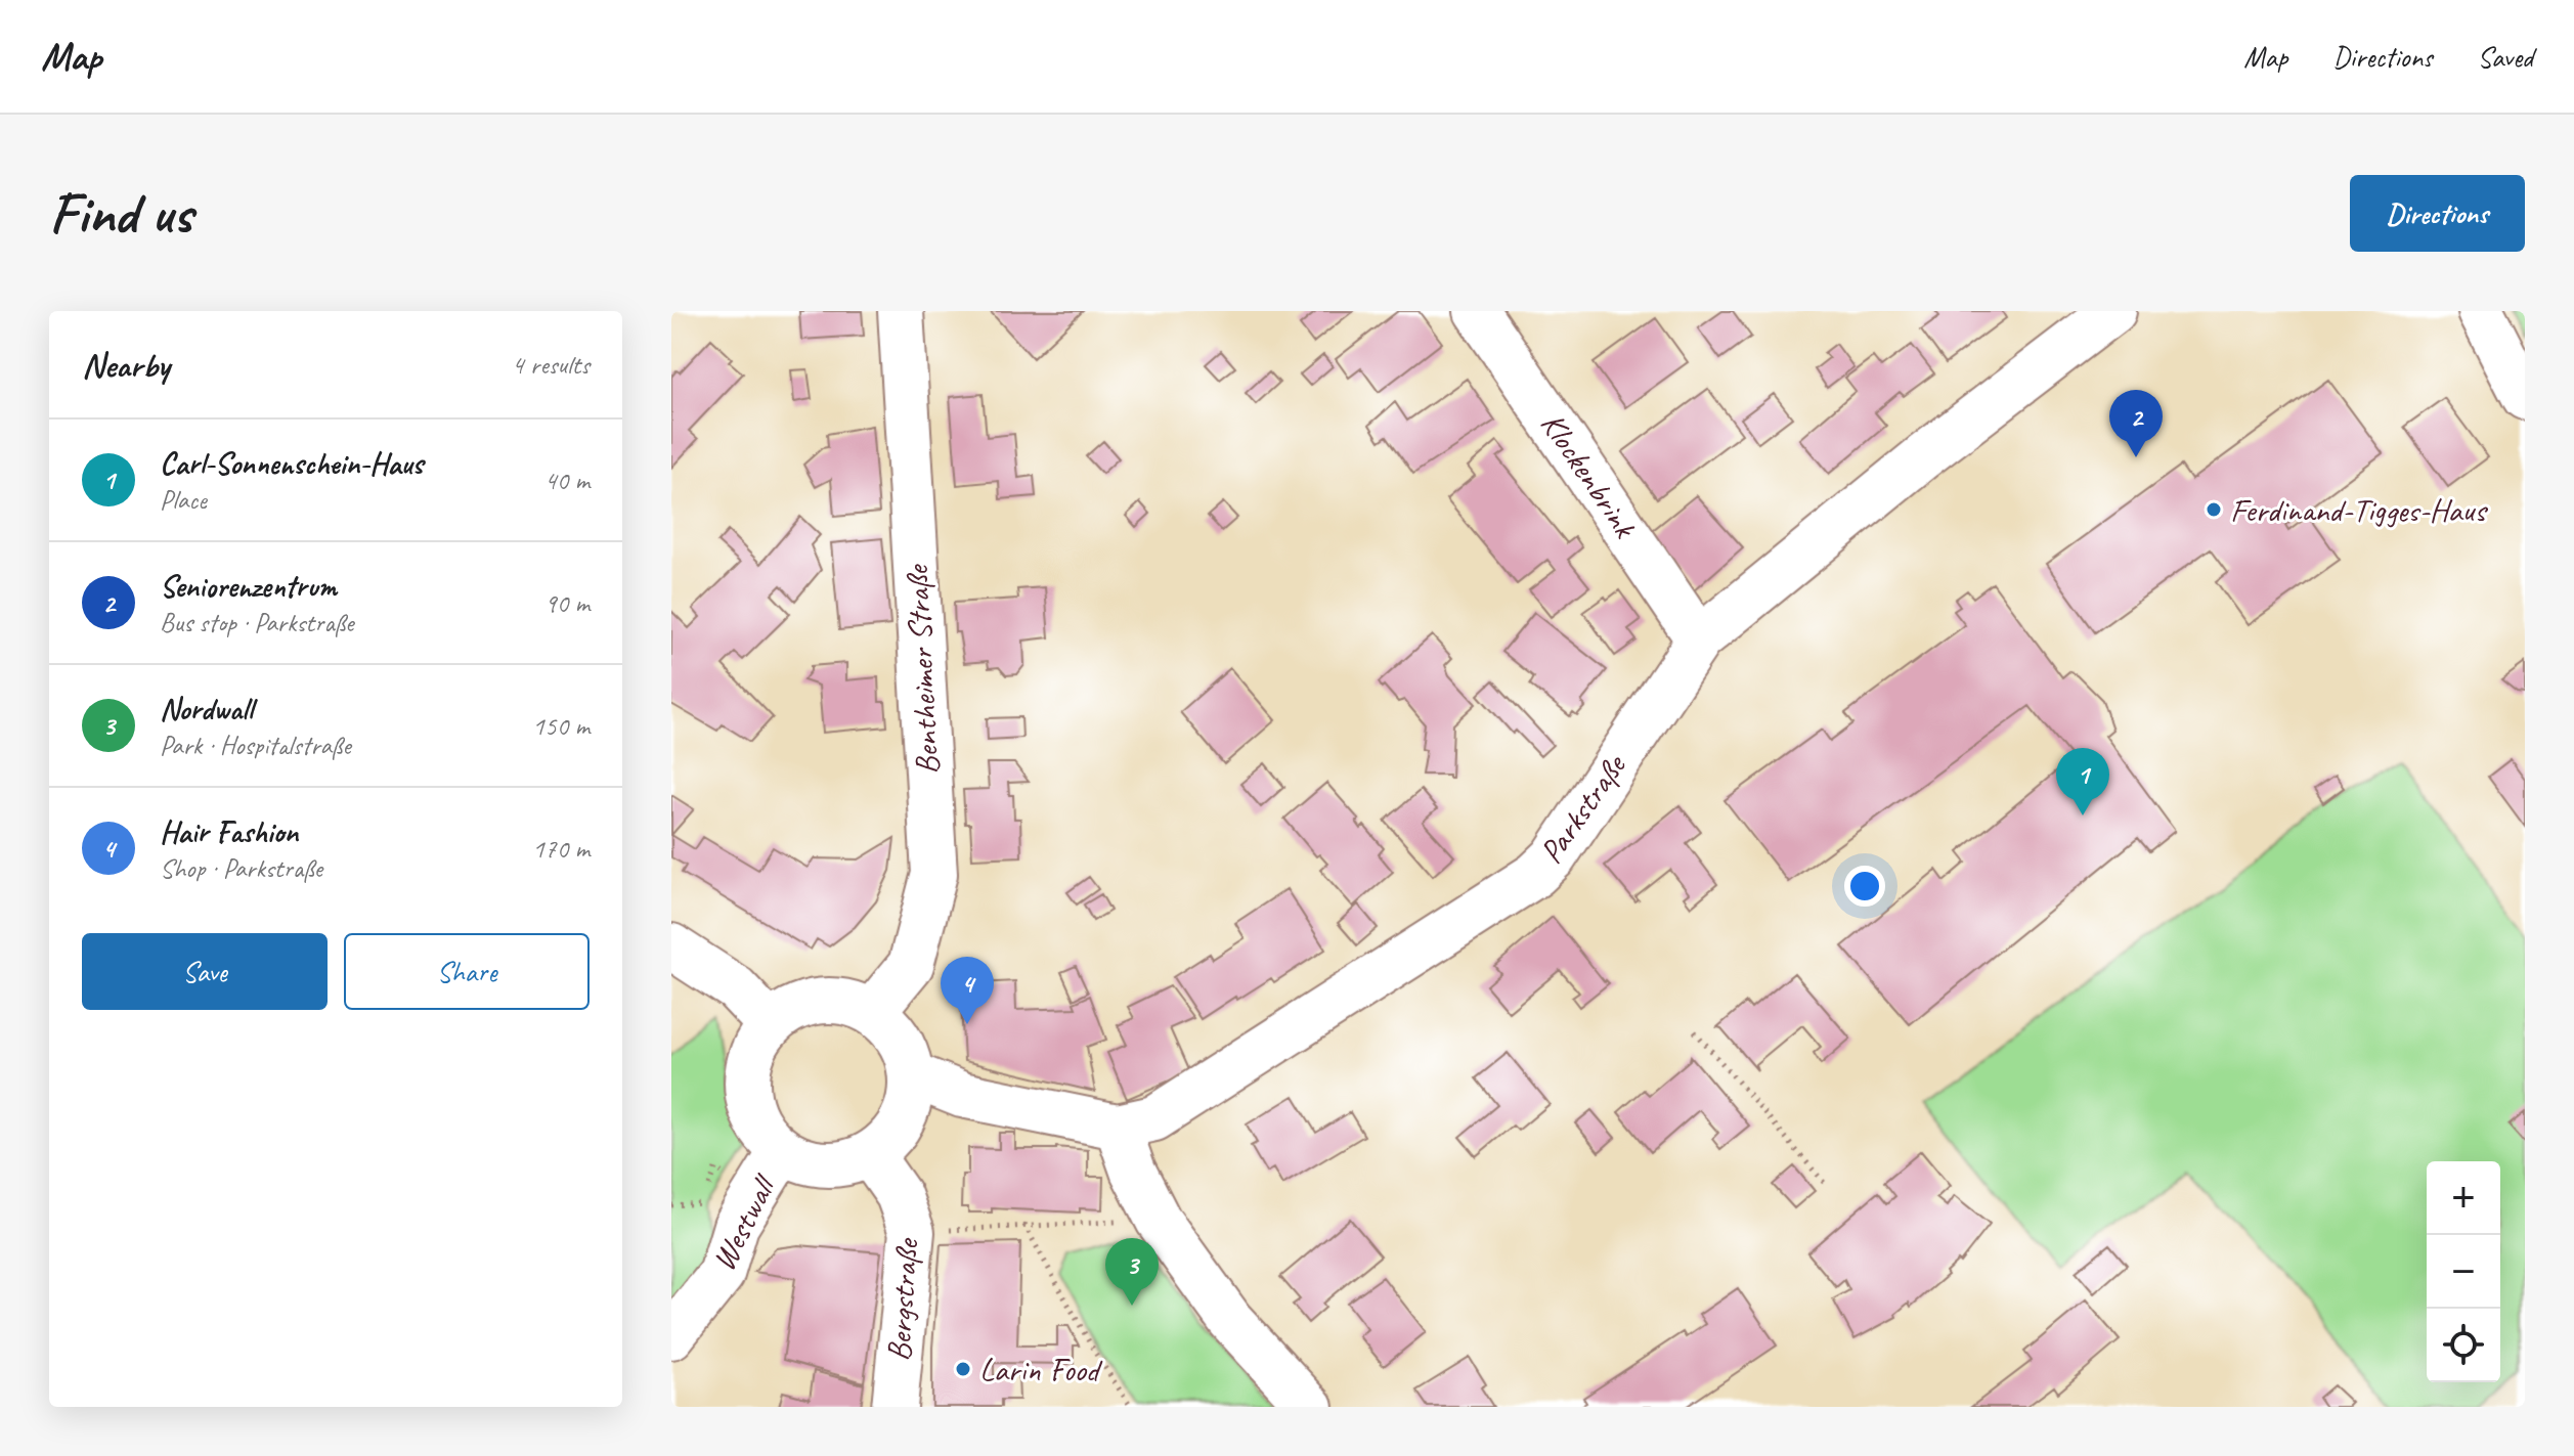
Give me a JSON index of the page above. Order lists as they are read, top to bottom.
{
  "streets": {
    "street": [
      "Klockenbrink",
      "Bentheimer Straße",
      "Parkstraße",
      "Westwall",
      "Bergstraße"
    ]
  },
  "crossings": [
    ["Klockenbrink", "Parkstraße"],
    ["Bentheimer Straße", "Parkstraße"],
    ["Bentheimer Straße", "Westwall"],
    ["Bentheimer Straße", "Bergstraße"],
    ["Parkstraße", "Westwall"],
    ["Parkstraße", "Bergstraße"],
    ["Westwall", "Bergstraße"]
  ],
  "places": ["Ferdinand-Tigges-Haus", "Larin Food"],
  "page": {
    "header": "Map",
    "nav": ["Map", "Directions", "Saved"],
    "buttons": [
      "Directions",
      ["Save", "Share"]
    ],
    "title": "Find us",
    "heading": ["Nearby", "4 results"],
    "pins": [
      "2",
      "1",
      "4",
      "3"
    ],
    "list": [
      {
        "mark": "1",
        "name": "Carl-Sonnenschein-Haus",
        "note": "Place",
        "value": "40 m"
      },
      {
        "mark": "2",
        "name": "Seniorenzentrum",
        "note": "Bus stop · Parkstraße",
        "value": "90 m"
      },
      {
        "mark": "3",
        "name": "Nordwall",
        "note": "Park · Hospitalstraße",
        "value": "150 m"
      },
      {
        "mark": "4",
        "name": "Hair Fashion",
        "note": "Shop · Parkstraße",
        "value": "170 m"
      }
    ],
    "map_buttons": ["+", "−"]
  }
}
